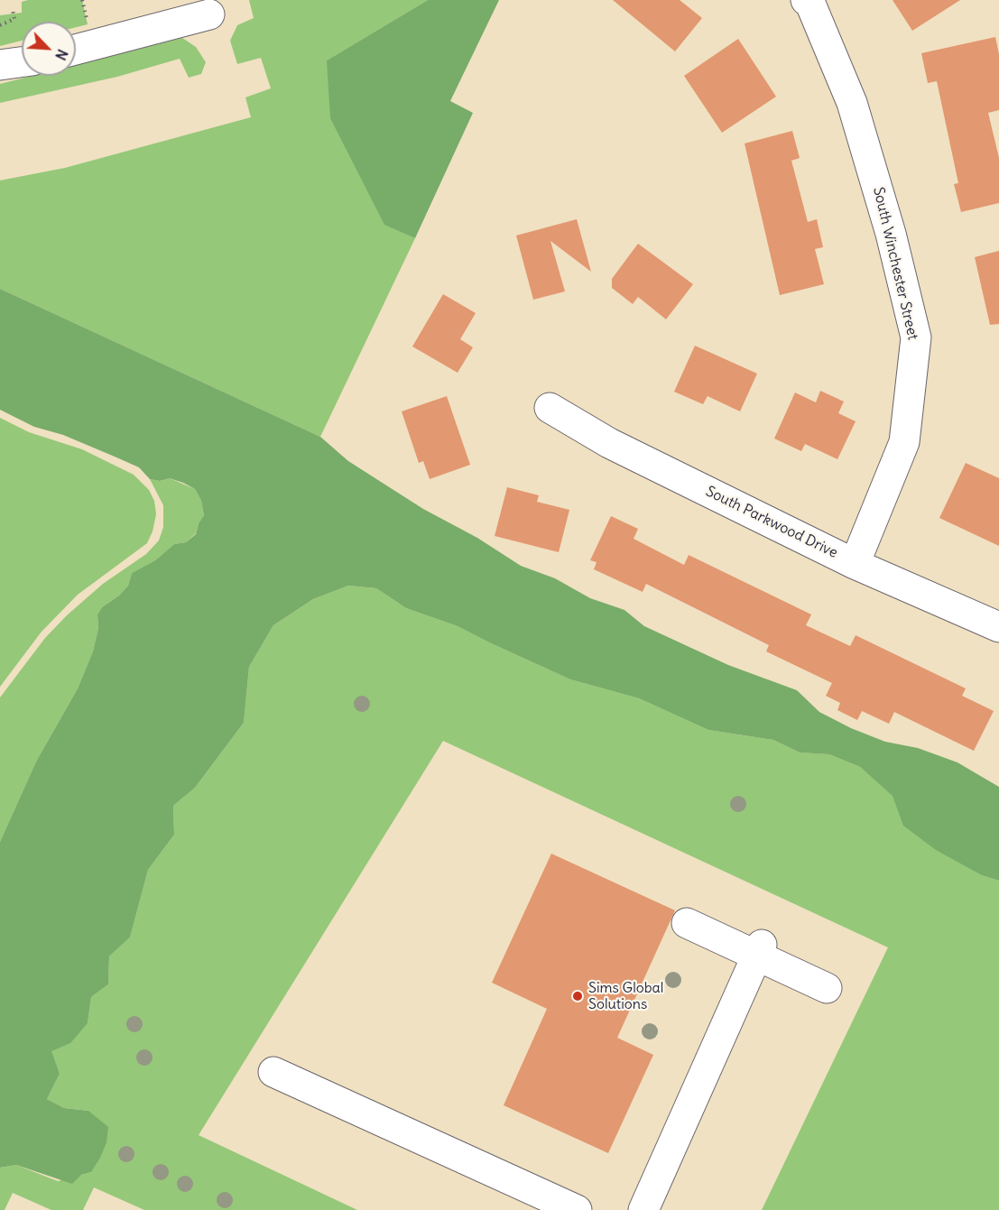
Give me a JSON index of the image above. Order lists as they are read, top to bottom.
{
  "streets": {
    "street": ["South Winchester Street", "South Parkwood Drive"]
  },
  "crossings": [
    ["South Winchester Street", "South Parkwood Drive"]
  ],
  "places": ["Sims Global Solutions"],
  "north": "bottom right"
}
